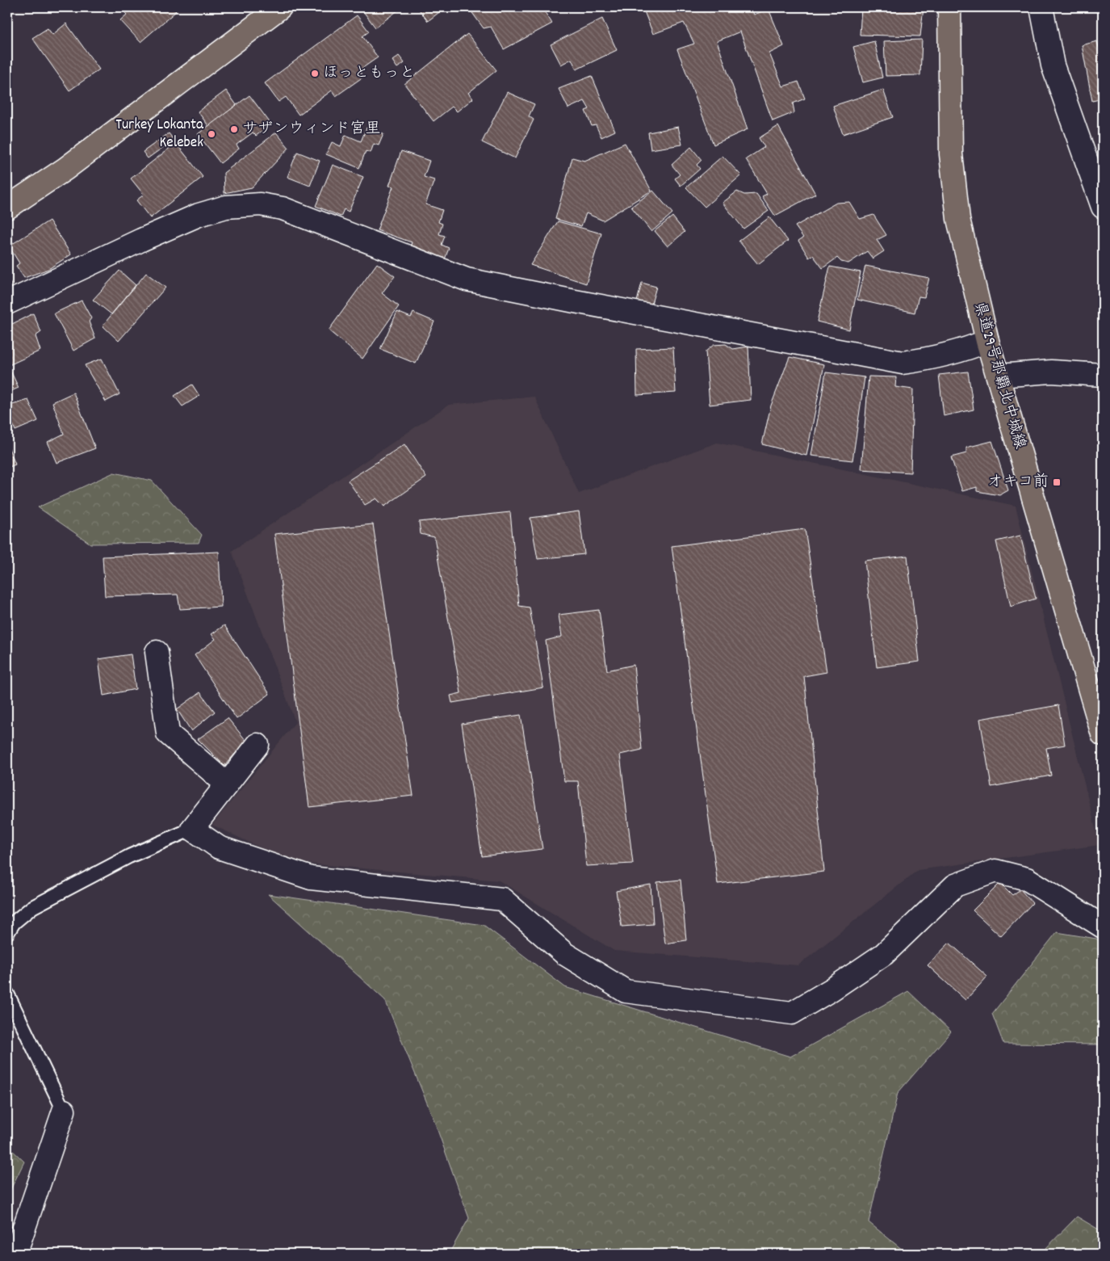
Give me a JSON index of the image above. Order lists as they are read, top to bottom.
{
  "streets": {
    "main road": ["県道29号那覇北中城線"]
  },
  "places": {
    "other": ["ほっともっと", "サザンウィンド宮里", "Turkey Lokanta Kelebek"],
    "transit": ["オキコ前"]
  }
}
